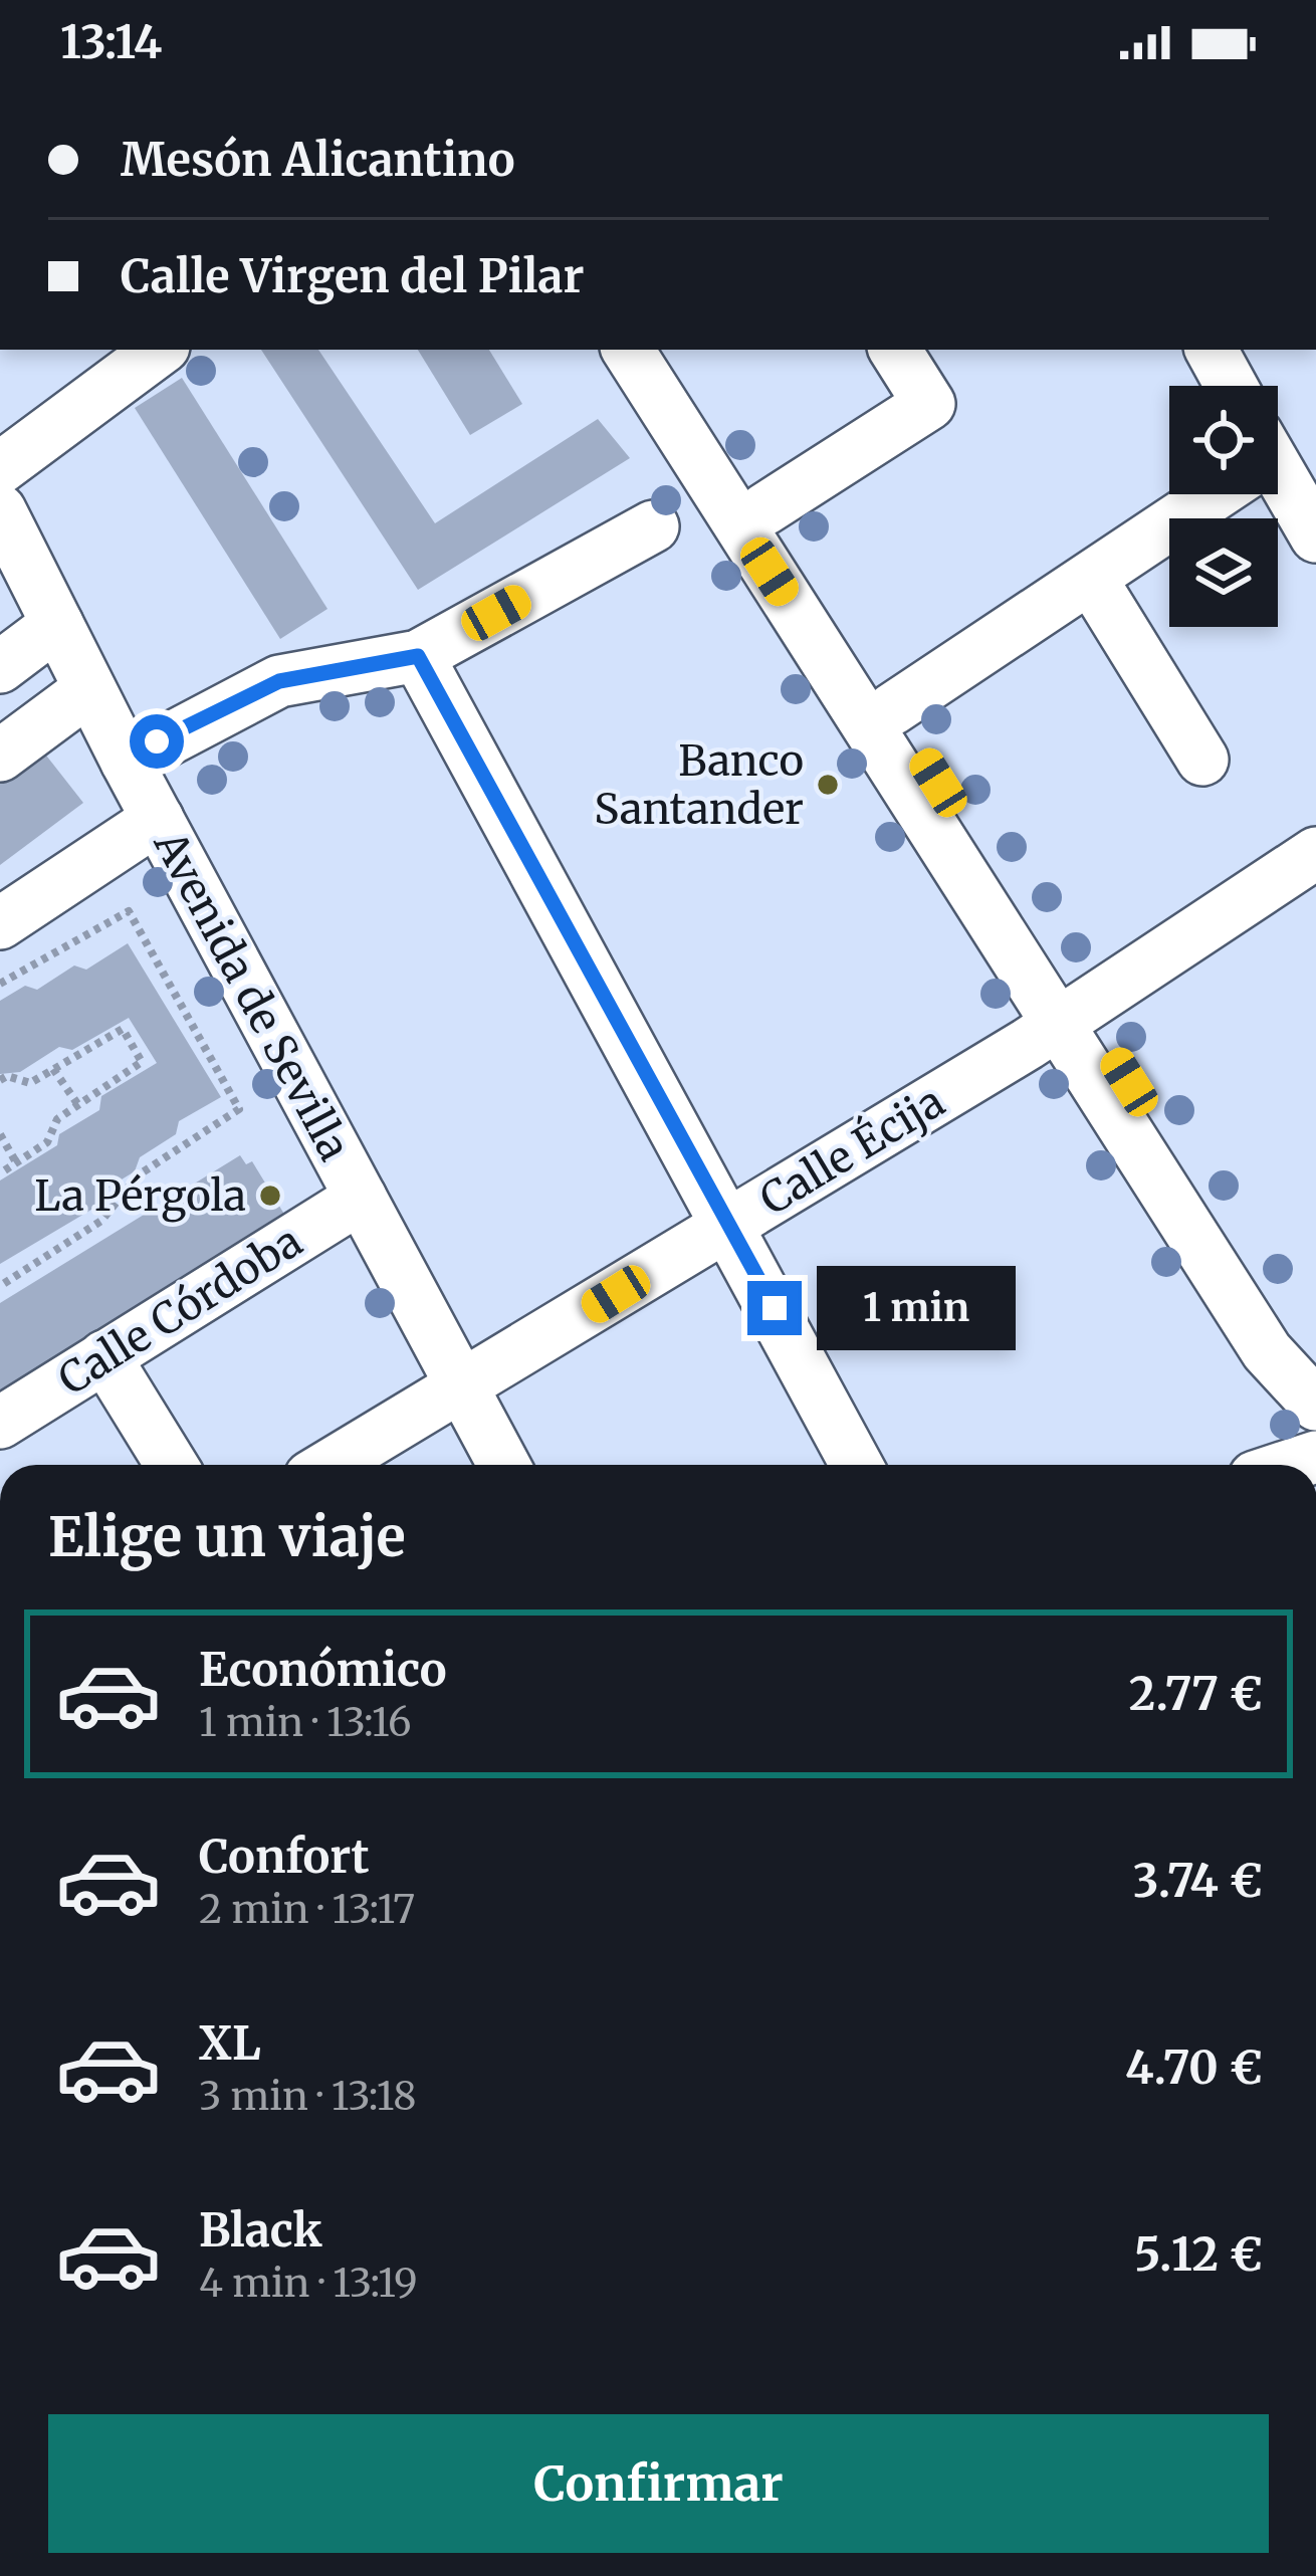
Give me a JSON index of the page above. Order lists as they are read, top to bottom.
{
  "streets": {
    "street": ["Avenida de Sevilla", "Calle Écija", "Calle Córdoba"]
  },
  "crossings": [
    ["Avenida de Sevilla", "Calle Écija"],
    ["Avenida de Sevilla", "Calle Córdoba"]
  ],
  "places": ["Banco Santander", "La Pérgola"],
  "page": {
    "status": "13:14",
    "banner": ["Mesón Alicantino", "Calle Virgen del Pilar"],
    "bubble": "1 min",
    "heading": "Elige un viaje",
    "list": [
      {
        "name": "Económico",
        "note": "1 min · 13:16",
        "value": "2.77 €"
      },
      {
        "name": "Confort",
        "note": "2 min · 13:17",
        "value": "3.74 €"
      },
      {
        "name": "XL",
        "note": "3 min · 13:18",
        "value": "4.70 €"
      },
      {
        "name": "Black",
        "note": "4 min · 13:19",
        "value": "5.12 €"
      }
    ],
    "buttons": "Confirmar"
  }
}
